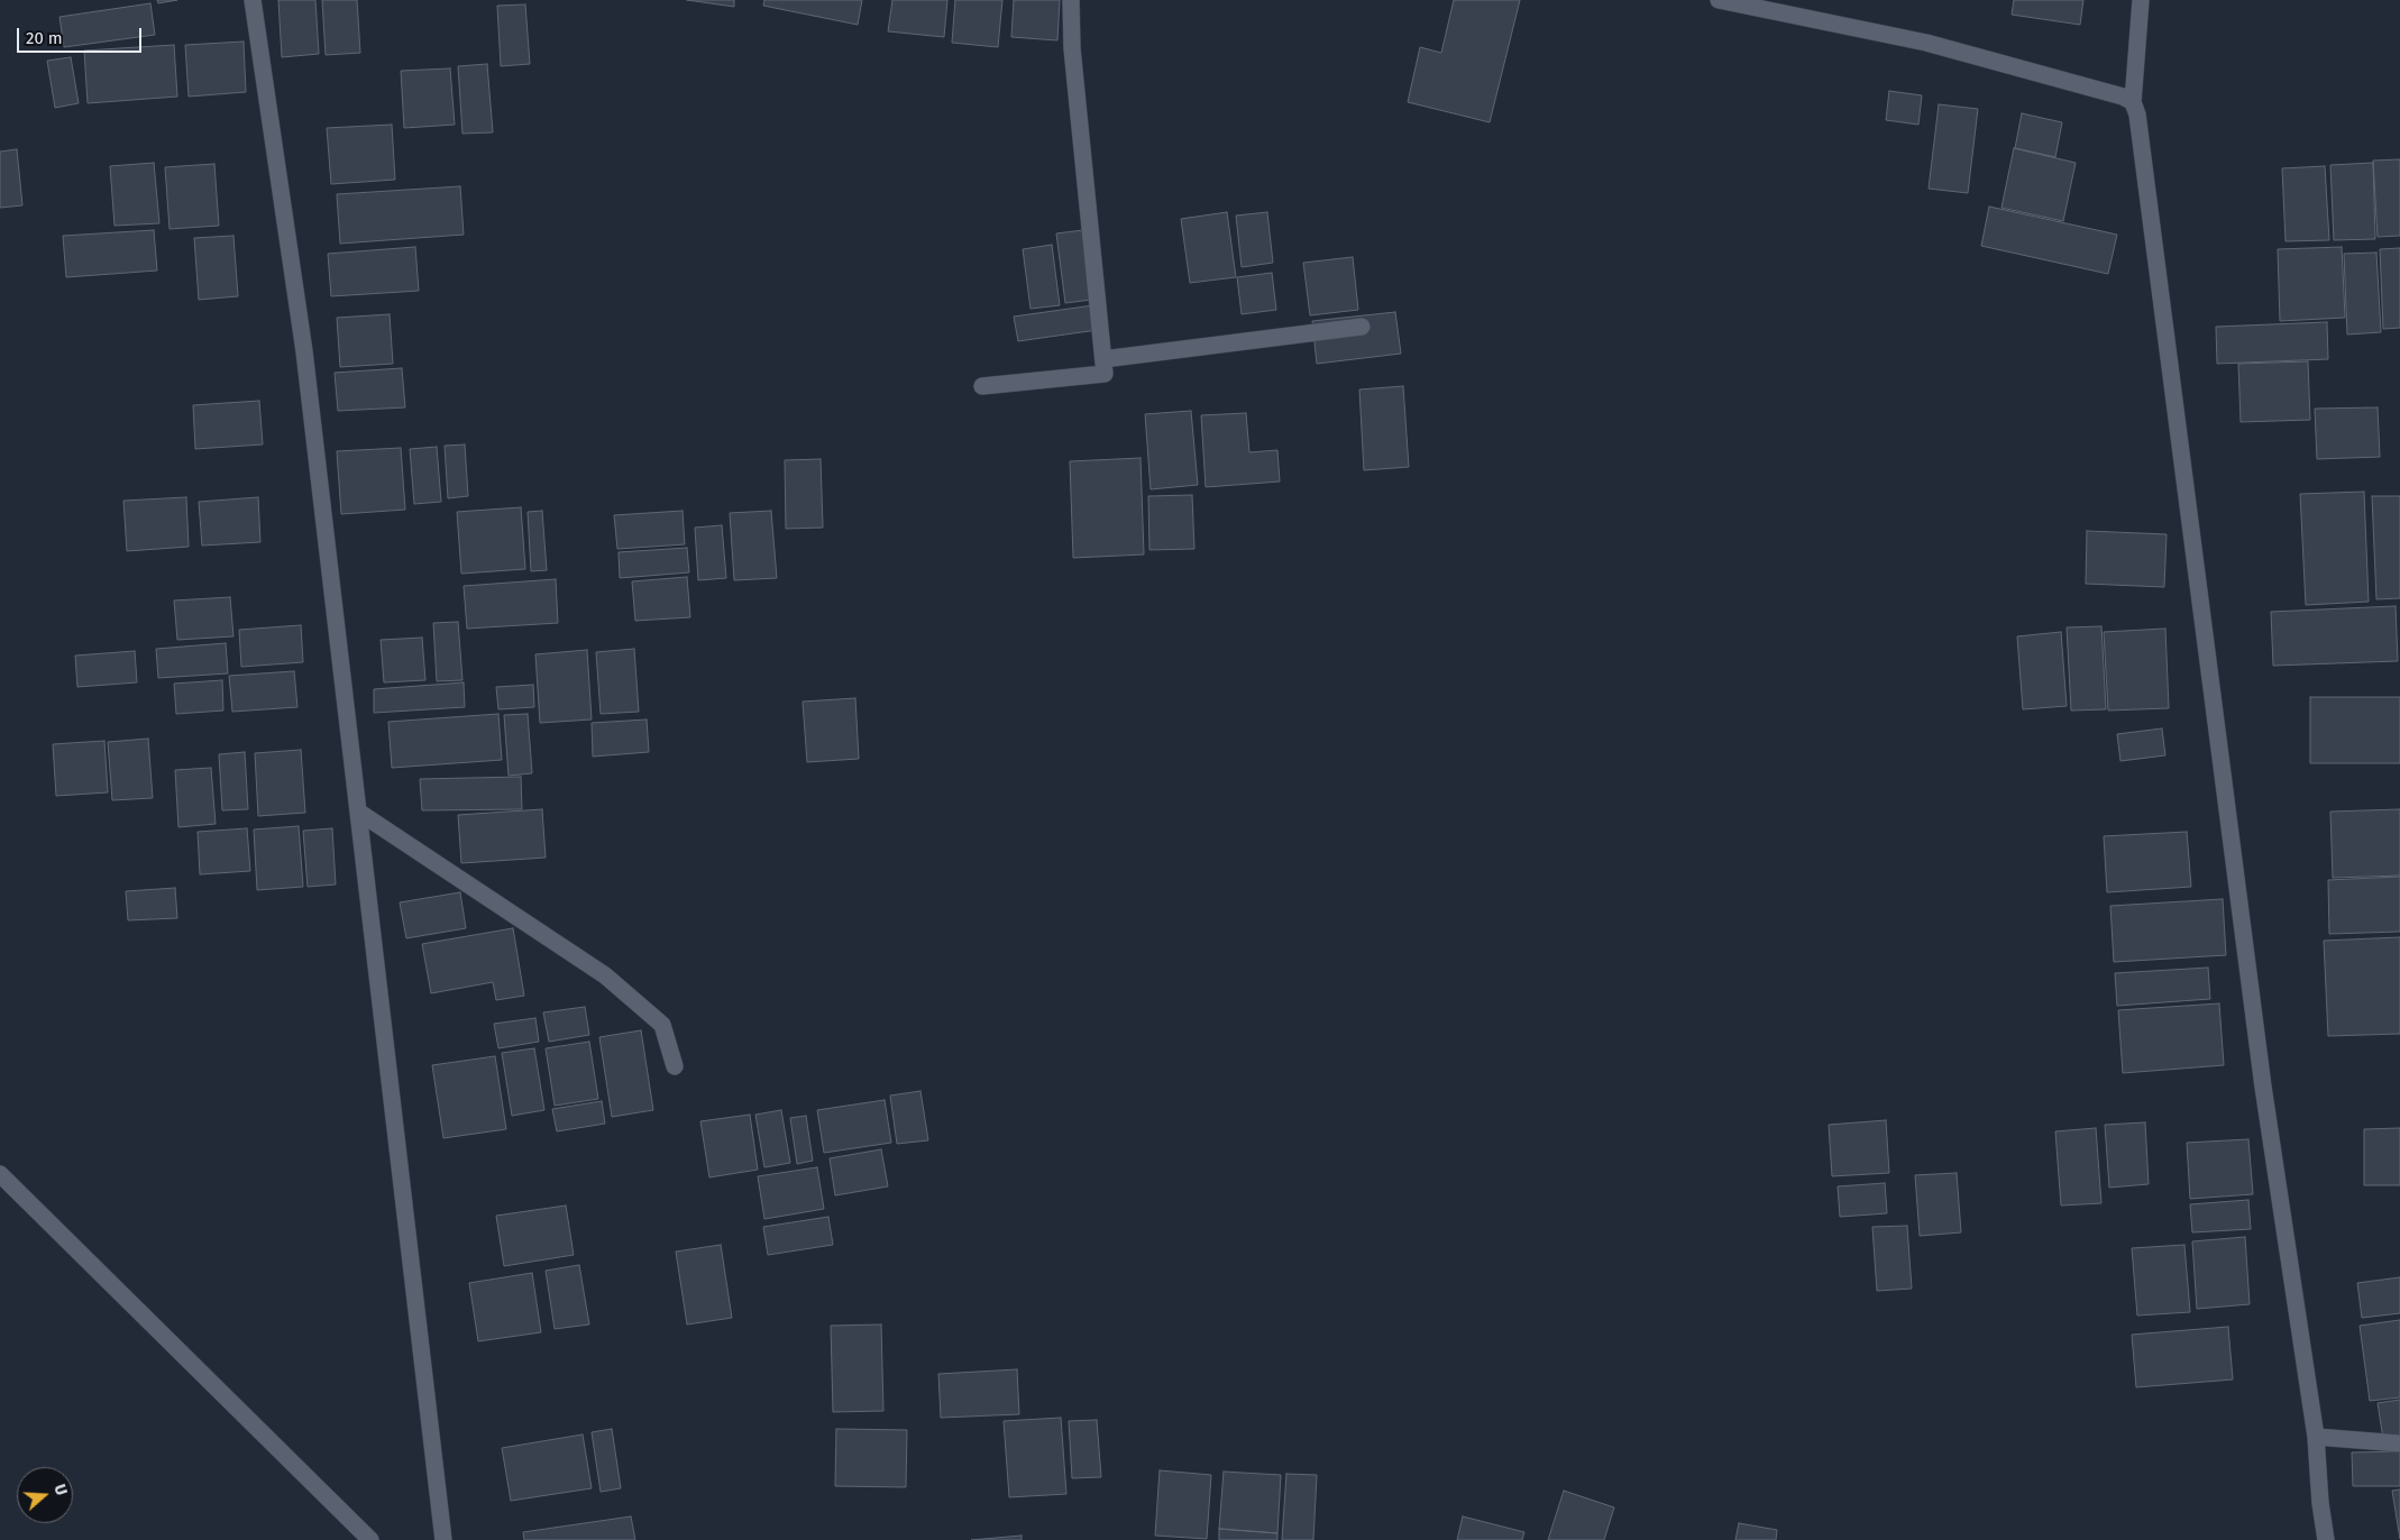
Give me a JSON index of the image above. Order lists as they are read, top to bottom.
{
  "scale_bar": "20 m",
  "north": "right"
}
